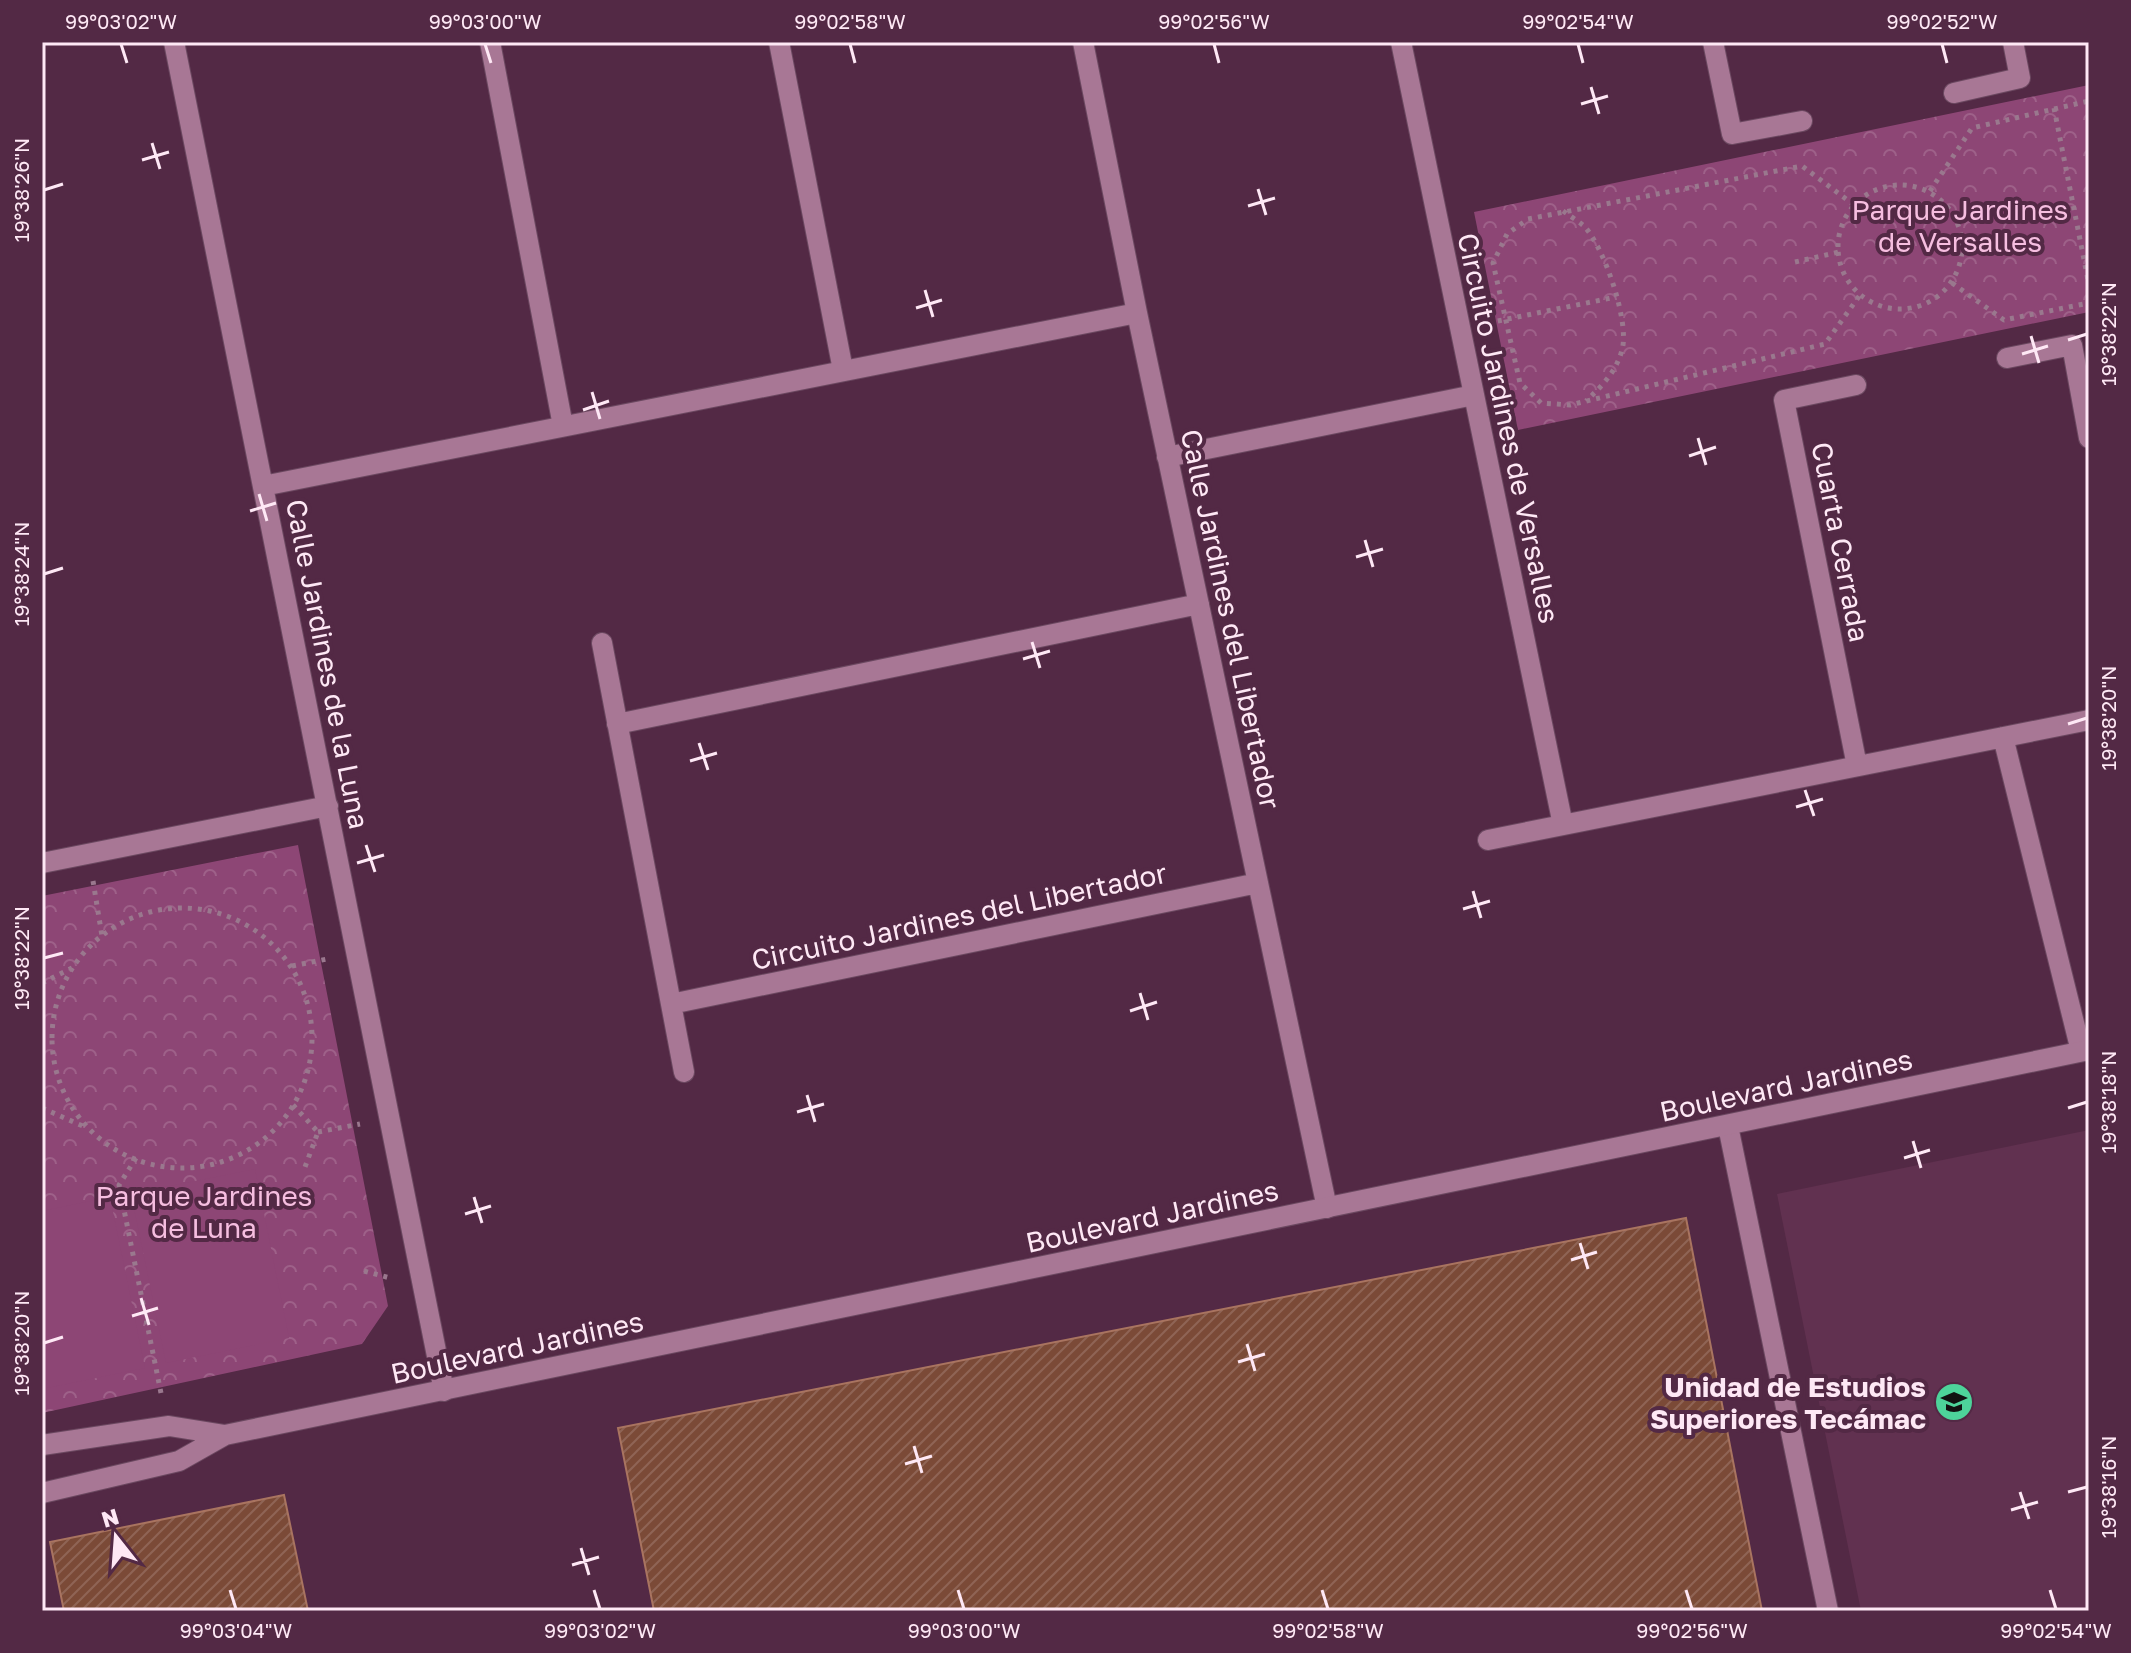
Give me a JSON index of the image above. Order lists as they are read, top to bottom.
{
  "streets": {
    "street": [
      "Circuito Jardines de Versalles",
      "Cuarta Cerrada",
      "Calle Jardines del Libertador",
      "Calle Jardines de la Luna",
      "Circuito Jardines del Libertador",
      "Boulevard Jardines"
    ]
  },
  "crossings": [
    ["Calle Jardines del Libertador", "Circuito Jardines del Libertador"],
    ["Calle Jardines del Libertador", "Boulevard Jardines"],
    ["Calle Jardines de la Luna", "Boulevard Jardines"]
  ],
  "parks": ["Parque Jardines de Versalles", "Parque Jardines de Luna"],
  "places": {
    "school or university": ["Unidad de Estudios Superiores Tecámac"]
  },
  "north": "top",
  "coordinates": [
    "99°03'02\"W",
    "99°03'00\"W",
    "99°02'58\"W",
    "99°02'56\"W",
    "99°02'54\"W",
    "99°02'52\"W",
    "19°38'26\"N",
    "19°38'22\"N",
    "19°38'24\"N",
    "19°38'20\"N",
    "19°38'18\"N",
    "19°38'16\"N",
    "99°03'04\"W"
  ]
}
